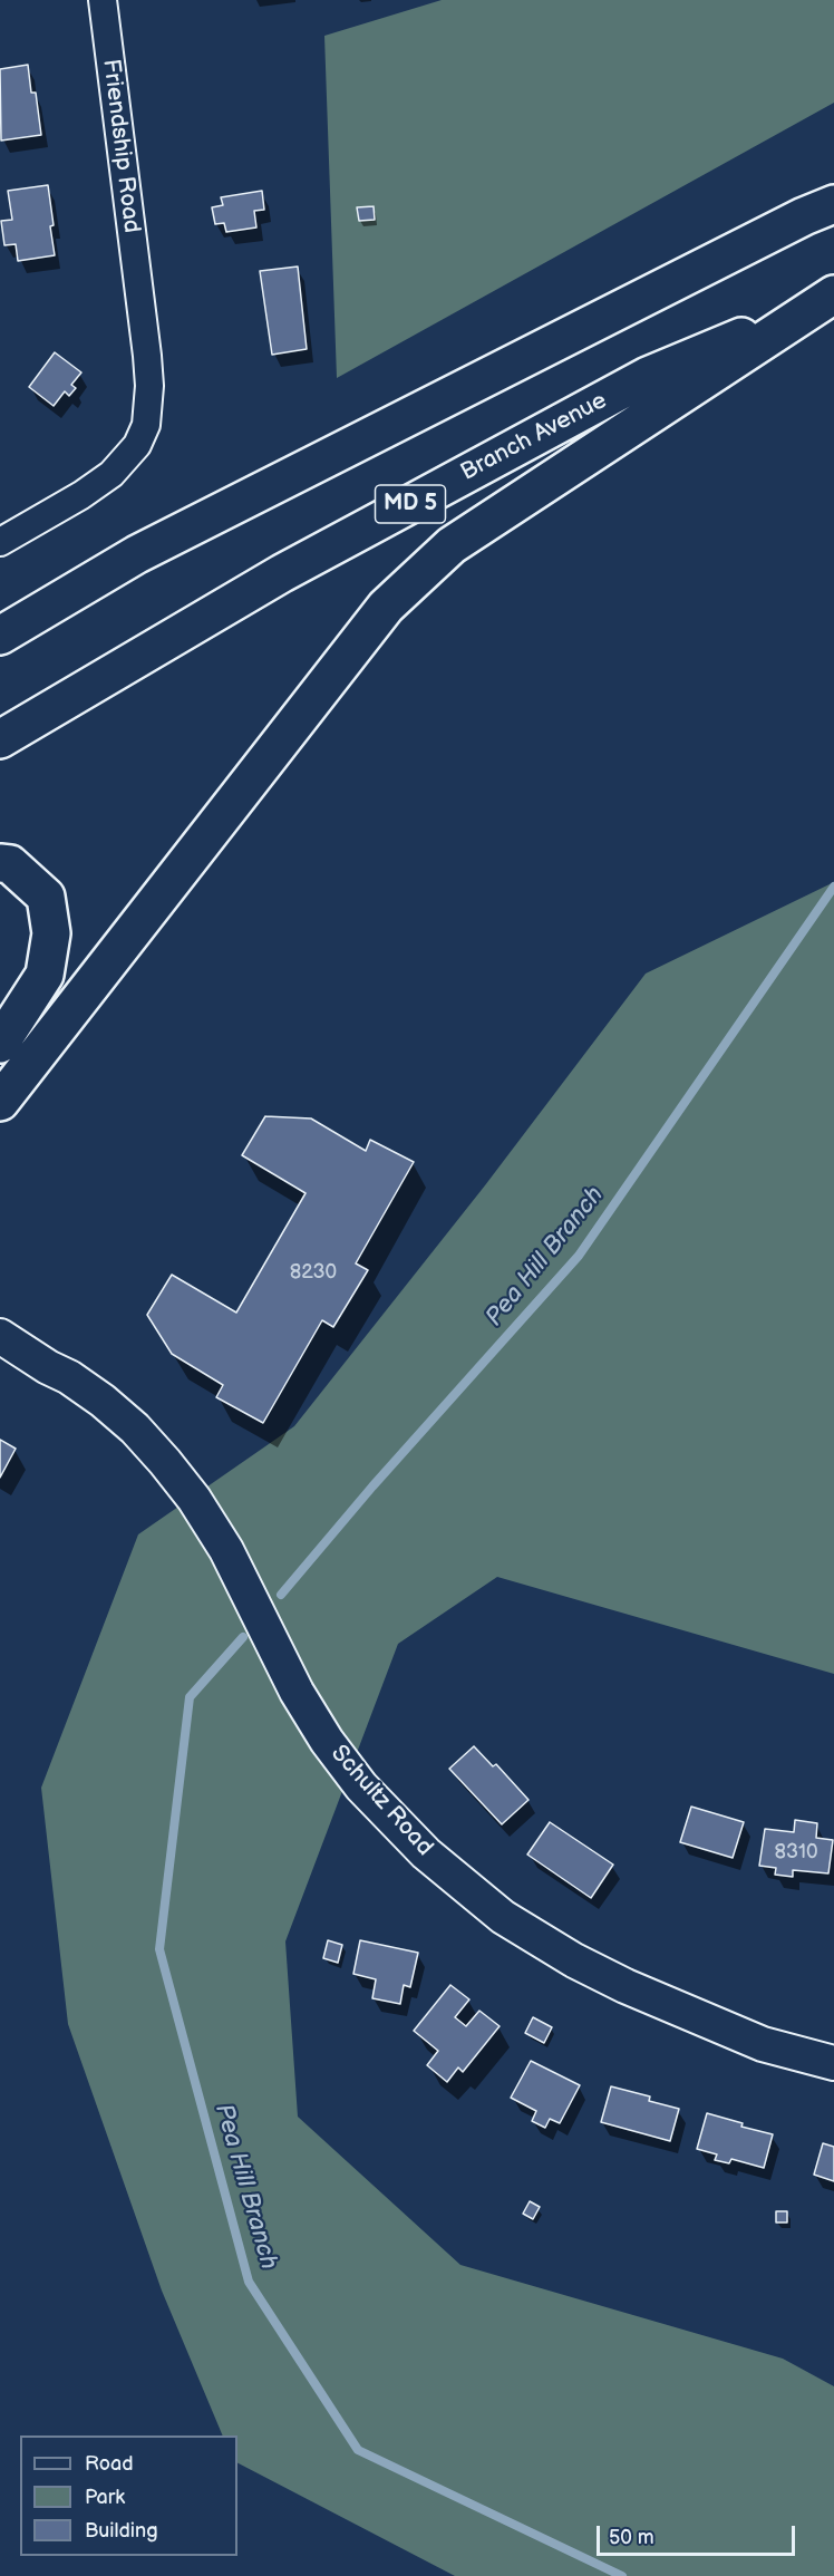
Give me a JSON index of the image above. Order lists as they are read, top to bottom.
{
  "streets": {
    "highway": ["Branch Avenue", "MD 5"],
    "street": ["Friendship Road", "Schultz Road"]
  },
  "water": ["Pea Hill Branch"],
  "house_numbers": ["8230", "8310"],
  "legend": ["Road", "Park", "Building"],
  "scale_bar": "50 m"
}
